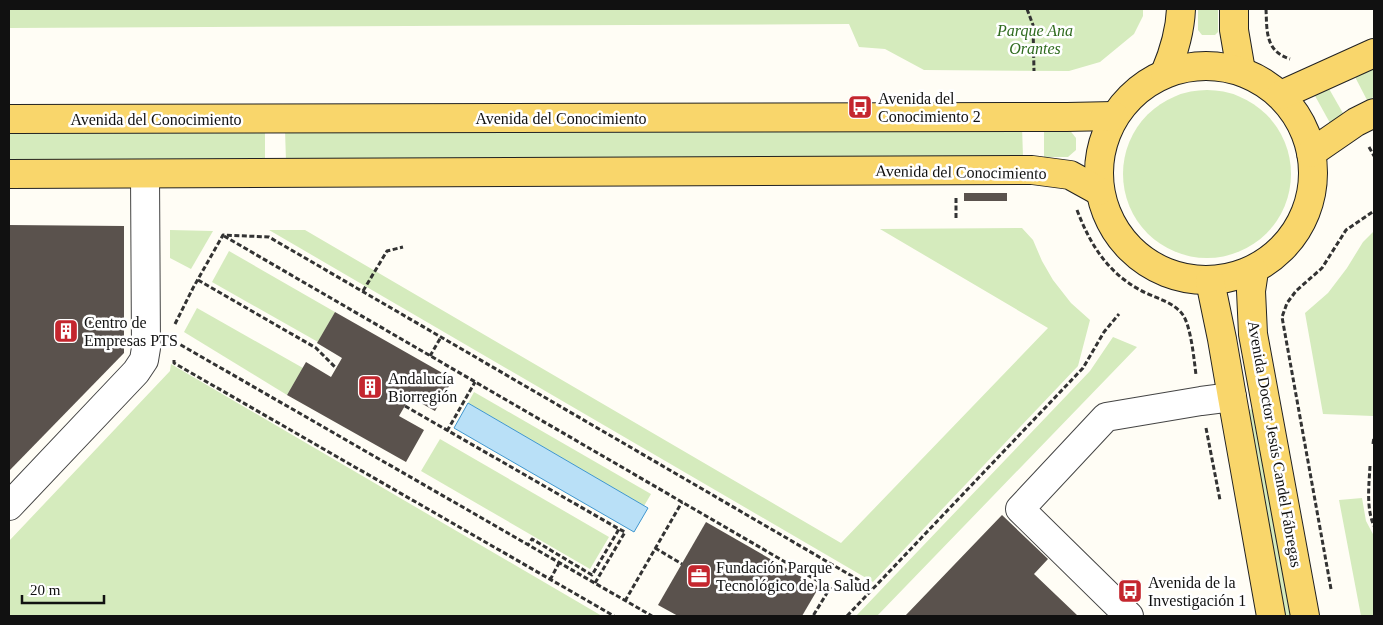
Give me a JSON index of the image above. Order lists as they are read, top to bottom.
{
  "streets": {
    "main road": ["Avenida del Conocimiento", "Avenida Doctor Jesús Candel Fábregas"]
  },
  "parks": ["Parque Ana Orantes"],
  "places": {
    "bus stop": ["Avenida del Conocimiento 2", "Avenida de la Investigación 1"],
    "building": ["Centro de Empresas PTS", "Andalucía Biorregión"],
    "office": ["Fundación Parque Tecnológico de la Salud"]
  },
  "scale_bar": "20 m"
}
